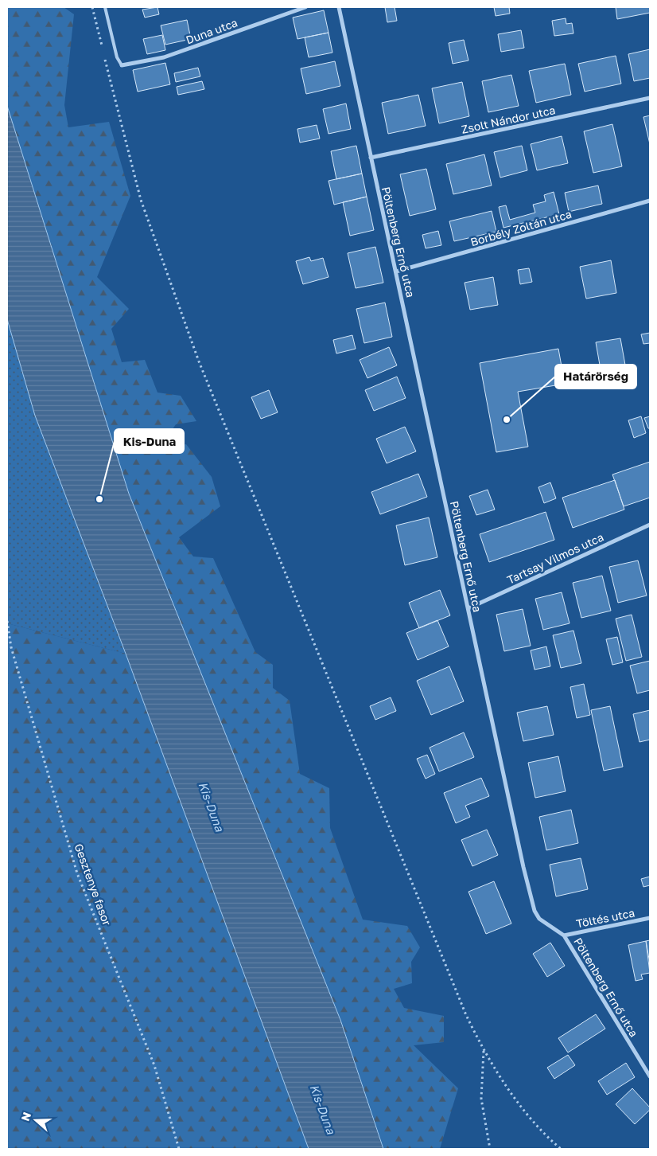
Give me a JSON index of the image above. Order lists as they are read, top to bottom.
{
  "streets": {
    "street": [
      "Duna utca",
      "Zsolt Nándor utca",
      "Borbély Zoltán utca",
      "Pöltenberg Ernő utca",
      "Tartsay Vilmos utca",
      "Töltés utca"
    ],
    "path": ["Gesztenye fasor"]
  },
  "crossings": [
    ["Zsolt Nándor utca", "Pöltenberg Ernő utca"],
    ["Borbély Zoltán utca", "Pöltenberg Ernő utca"],
    ["Pöltenberg Ernő utca", "Tartsay Vilmos utca"],
    ["Pöltenberg Ernő utca", "Töltés utca"]
  ],
  "water": ["Kis-Duna"],
  "places": ["Határörség", "Kis-Duna"],
  "north": "left"
}
